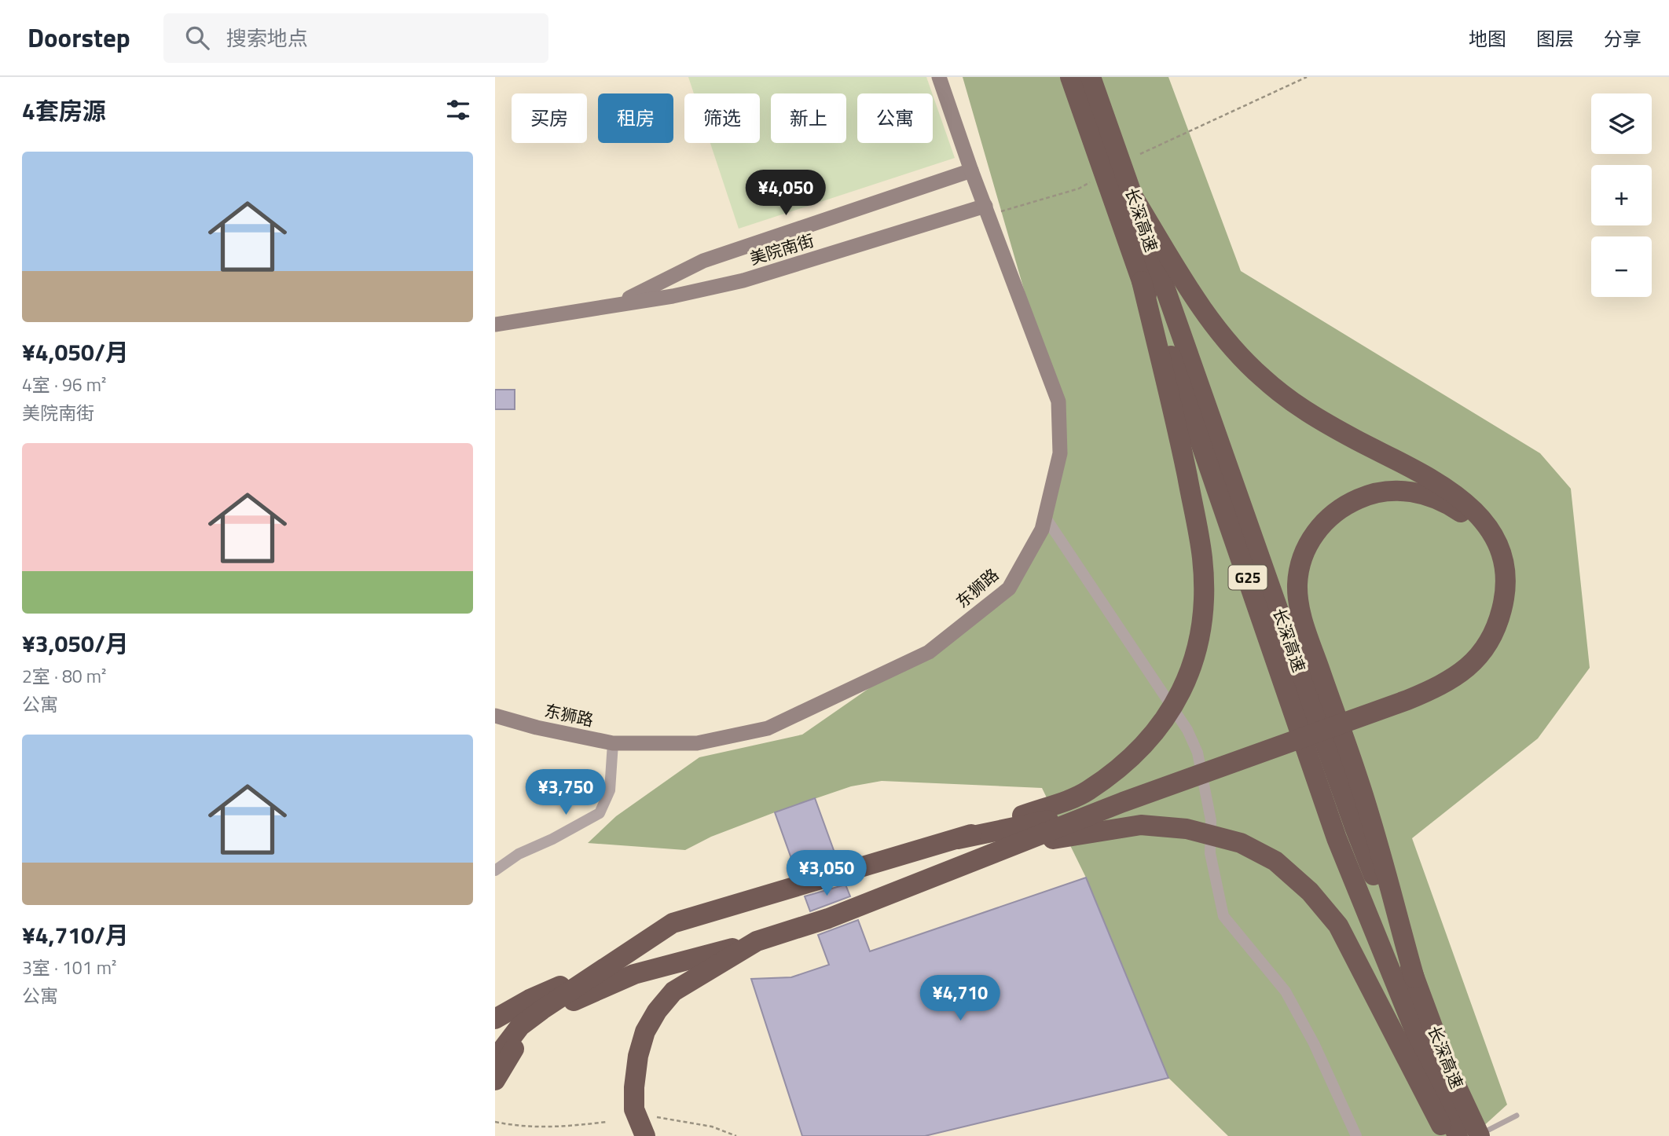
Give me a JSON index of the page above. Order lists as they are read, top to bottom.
{
  "streets": {
    "highway": ["长深高速", "G25"],
    "street": ["美院南街", "东狮路"]
  },
  "crossings": [
    ["美院南街", "东狮路"]
  ],
  "page": {
    "header": "Doorstep",
    "search": "搜索地点",
    "nav": ["地图", "图层", "分享"],
    "heading": "4套房源",
    "map_buttons": ["+", "−"],
    "chip": [
      "买房",
      "租房",
      "筛选",
      "新上",
      "公寓"
    ],
    "list": [
      {
        "name": "¥4,050/月",
        "note": "4室 · 96 m² · 美院南街"
      },
      {
        "name": "¥3,050/月",
        "note": "2室 · 80 m² · 公寓"
      },
      {
        "name": "¥4,710/月",
        "note": "3室 · 101 m² · 公寓"
      }
    ],
    "price": [
      "¥4,050",
      "¥3,750",
      "¥3,050",
      "¥4,710"
    ]
  }
}
